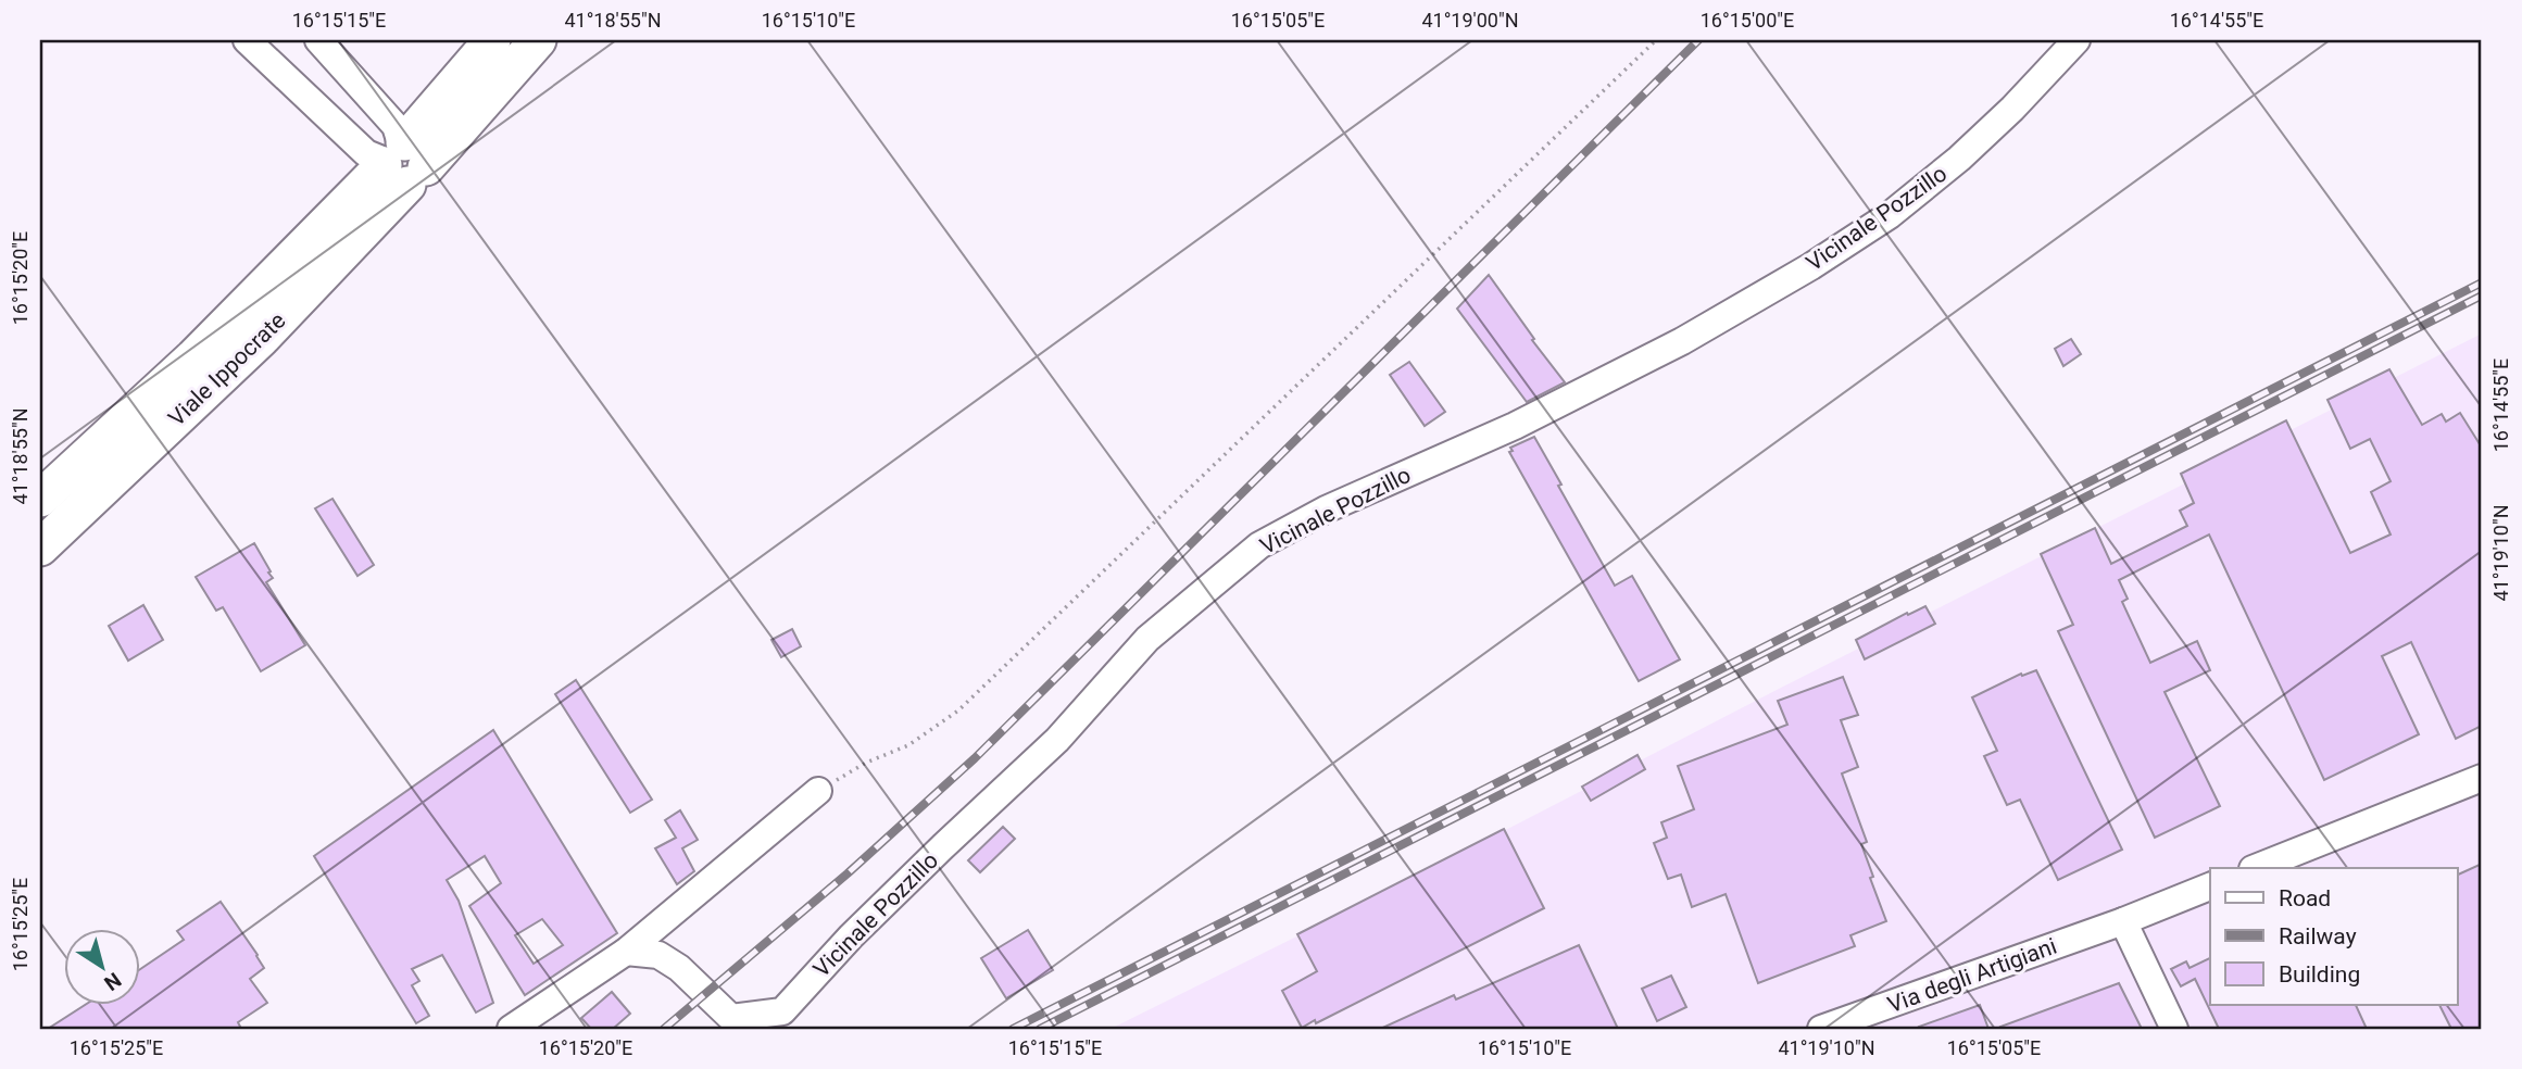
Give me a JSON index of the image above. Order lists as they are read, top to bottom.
{
  "streets": {
    "street": ["Vicinale Pozzillo", "Viale Ippocrate", "Via degli Artigiani"]
  },
  "legend": ["Road", "Railway", "Building"],
  "north": "bottom right",
  "coordinates": [
    "16°15'15\"E",
    "41°18'55\"N",
    "16°15'10\"E",
    "16°15'05\"E",
    "41°19'00\"N",
    "16°15'00\"E",
    "16°14'55\"E",
    "16°15'20\"E",
    "41°19'10\"N",
    "16°15'25\"E"
  ]
}
